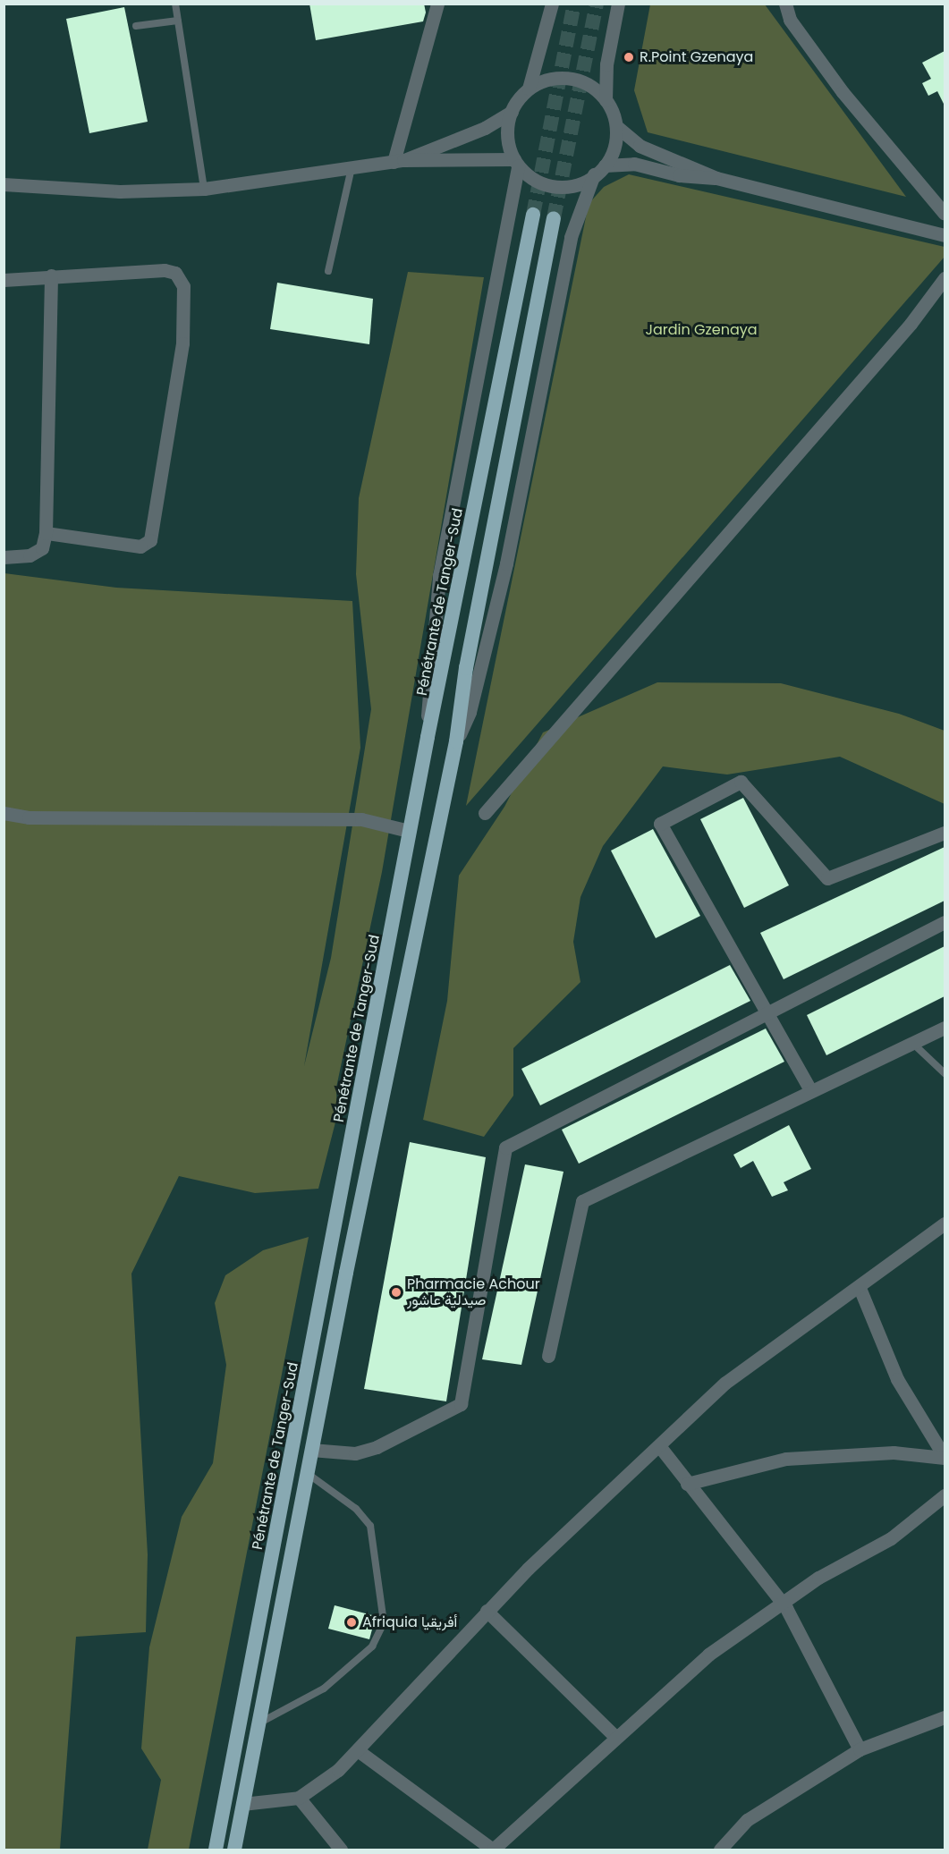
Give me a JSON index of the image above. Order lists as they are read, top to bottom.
{
  "streets": {
    "highway": ["Pénétrante de Tanger-Sud"]
  },
  "parks": ["Jardin Gzenaya"],
  "places": ["R.Point Gzenaya", "Pharmacie Achour صيدلية عاشور", "Afriquia أفريقيا"]
}
